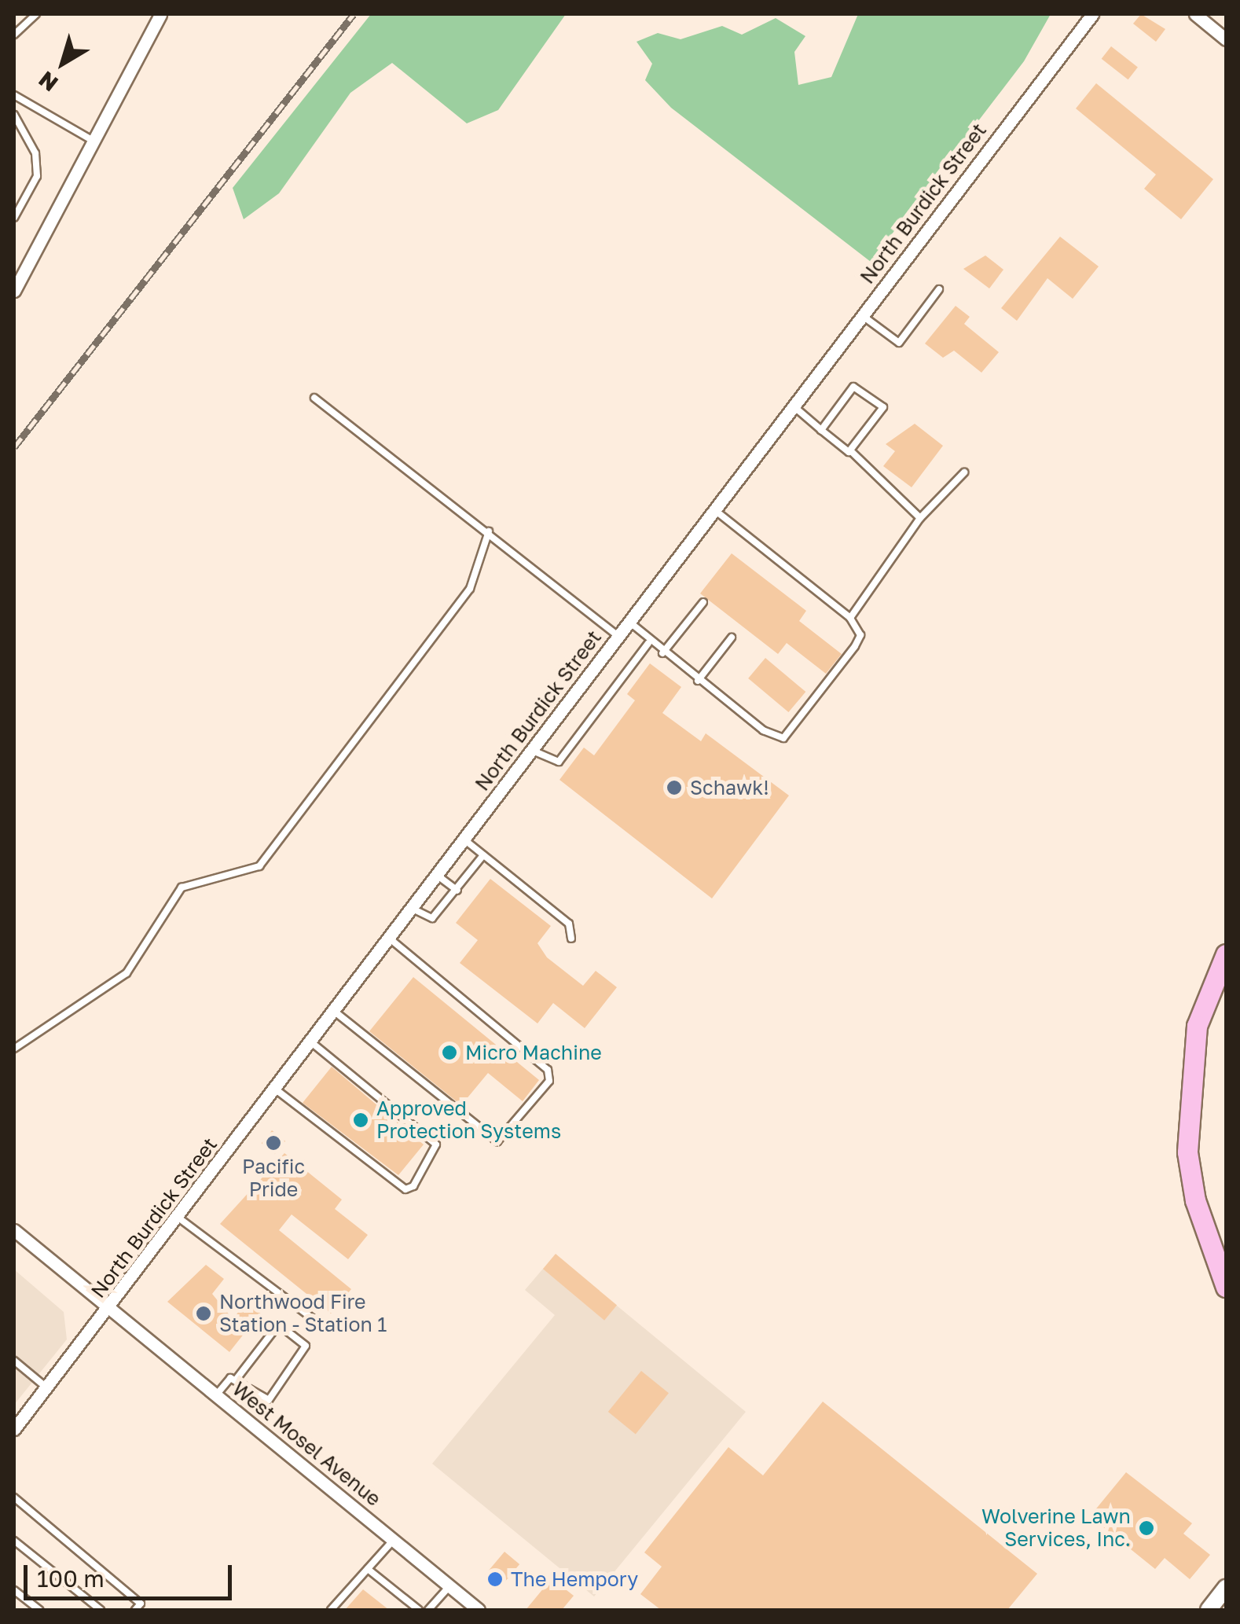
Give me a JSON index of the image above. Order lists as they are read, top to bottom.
{
  "streets": {
    "street": ["North Burdick Street", "West Mosel Avenue"]
  },
  "crossings": [
    ["North Burdick Street", "West Mosel Avenue"]
  ],
  "places": [
    "Schawk!",
    "Micro Machine",
    "Approved Protection Systems",
    "Pacific Pride",
    "Northwood Fire Station - Station 1",
    "Wolverine Lawn Services, Inc.",
    "The Hempory"
  ],
  "scale_bar": "100 m",
  "north": "bottom left"
}
